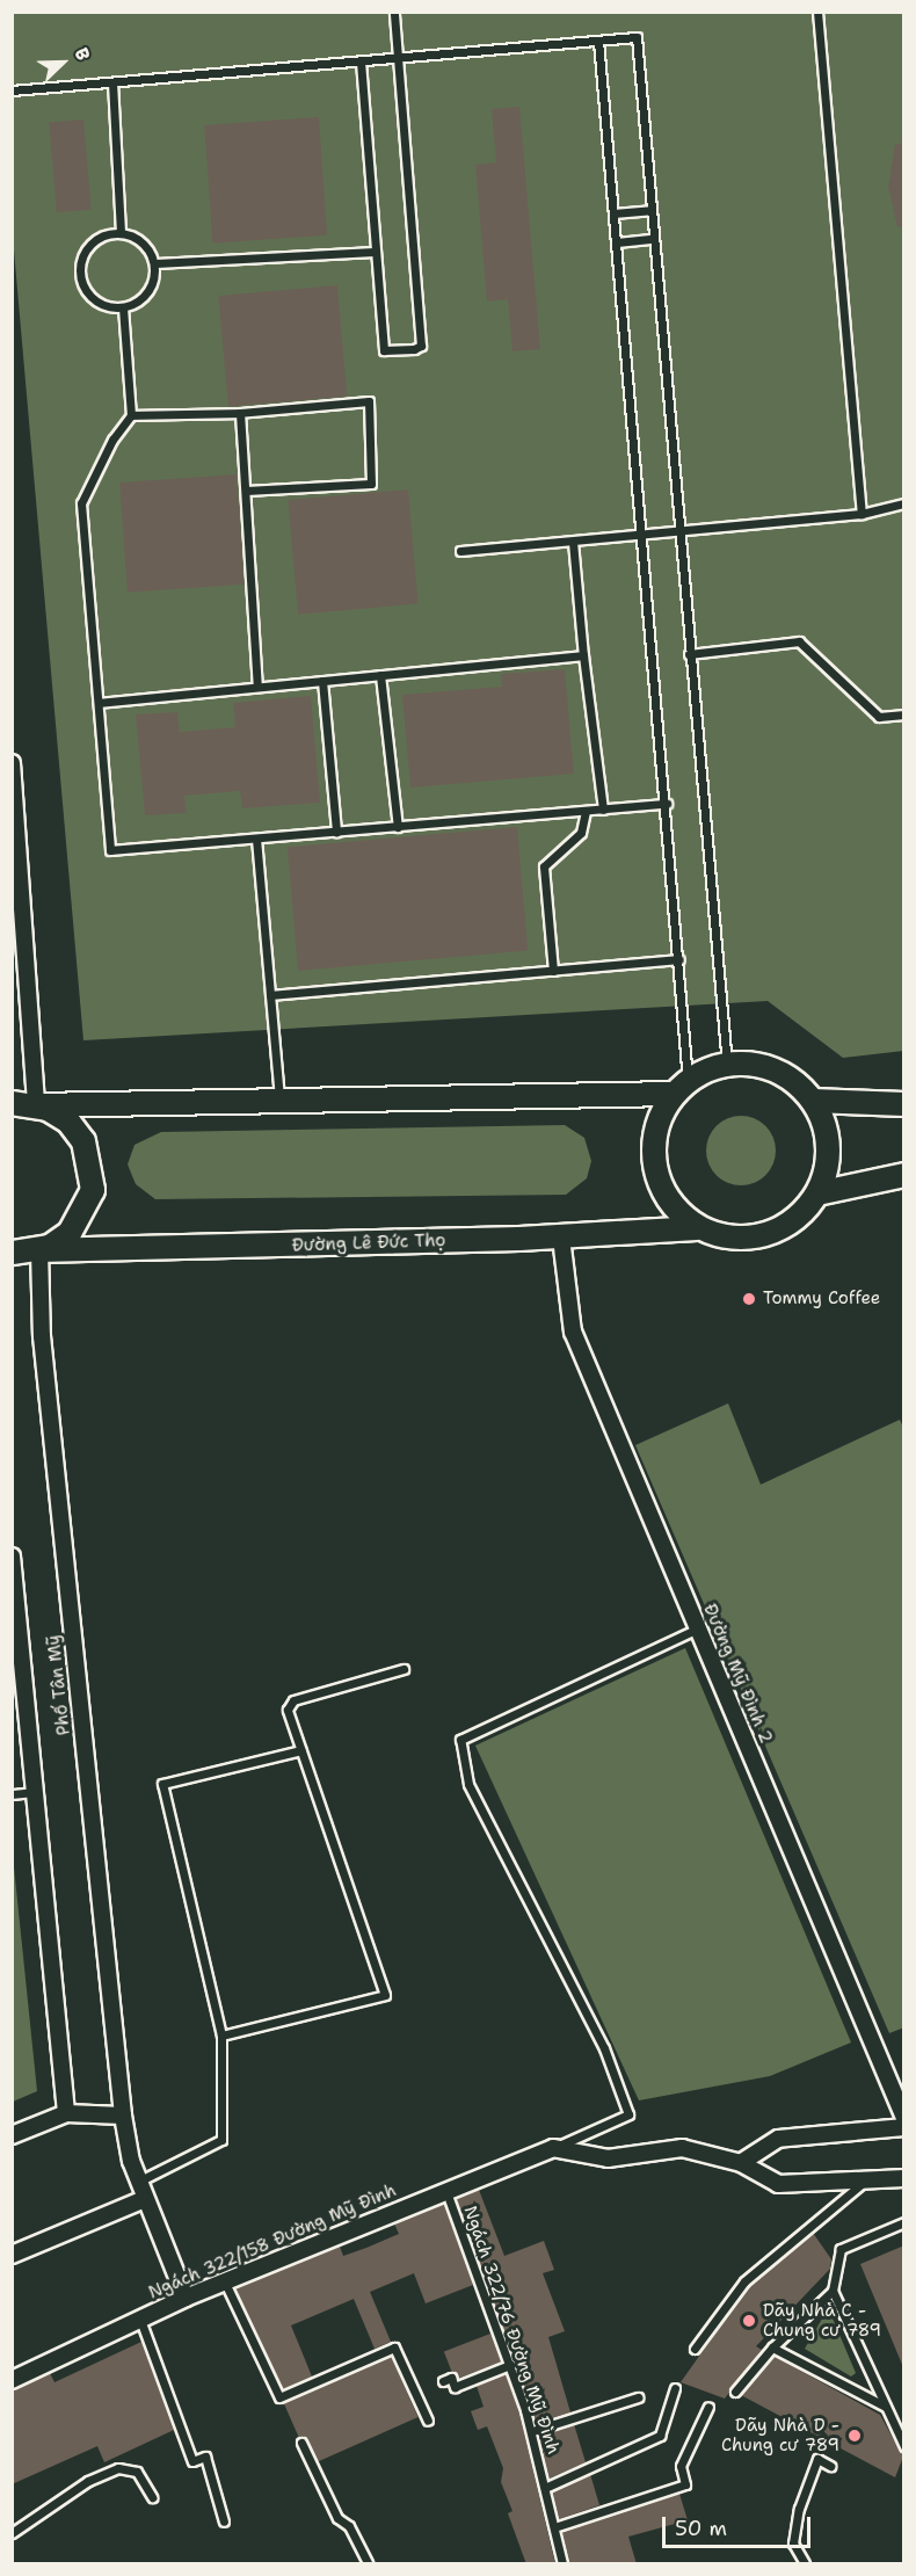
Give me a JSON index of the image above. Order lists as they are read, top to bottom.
{
  "streets": {
    "main road": ["Đường Lê Đức Thọ"],
    "street": ["Đường Mỹ Đình 2", "Phố Tân Mỹ", "Ngách 322/158 Đường Mỹ Đình"],
    "lane": ["Ngách 322/76 Đường Mỹ Đình"]
  },
  "crossings": [
    ["Đường Lê Đức Thọ", "Đường Mỹ Đình 2"],
    ["Đường Lê Đức Thọ", "Phố Tân Mỹ"],
    ["Phố Tân Mỹ", "Ngách 322/158 Đường Mỹ Đình"],
    ["Ngách 322/158 Đường Mỹ Đình", "Ngách 322/76 Đường Mỹ Đình"]
  ],
  "places": ["Tommy Coffee", "Dãy Nhà C - Chung cư 789", "Dãy Nhà D - Chung cư 789"],
  "scale_bar": "50 m",
  "north": "top right"
}
